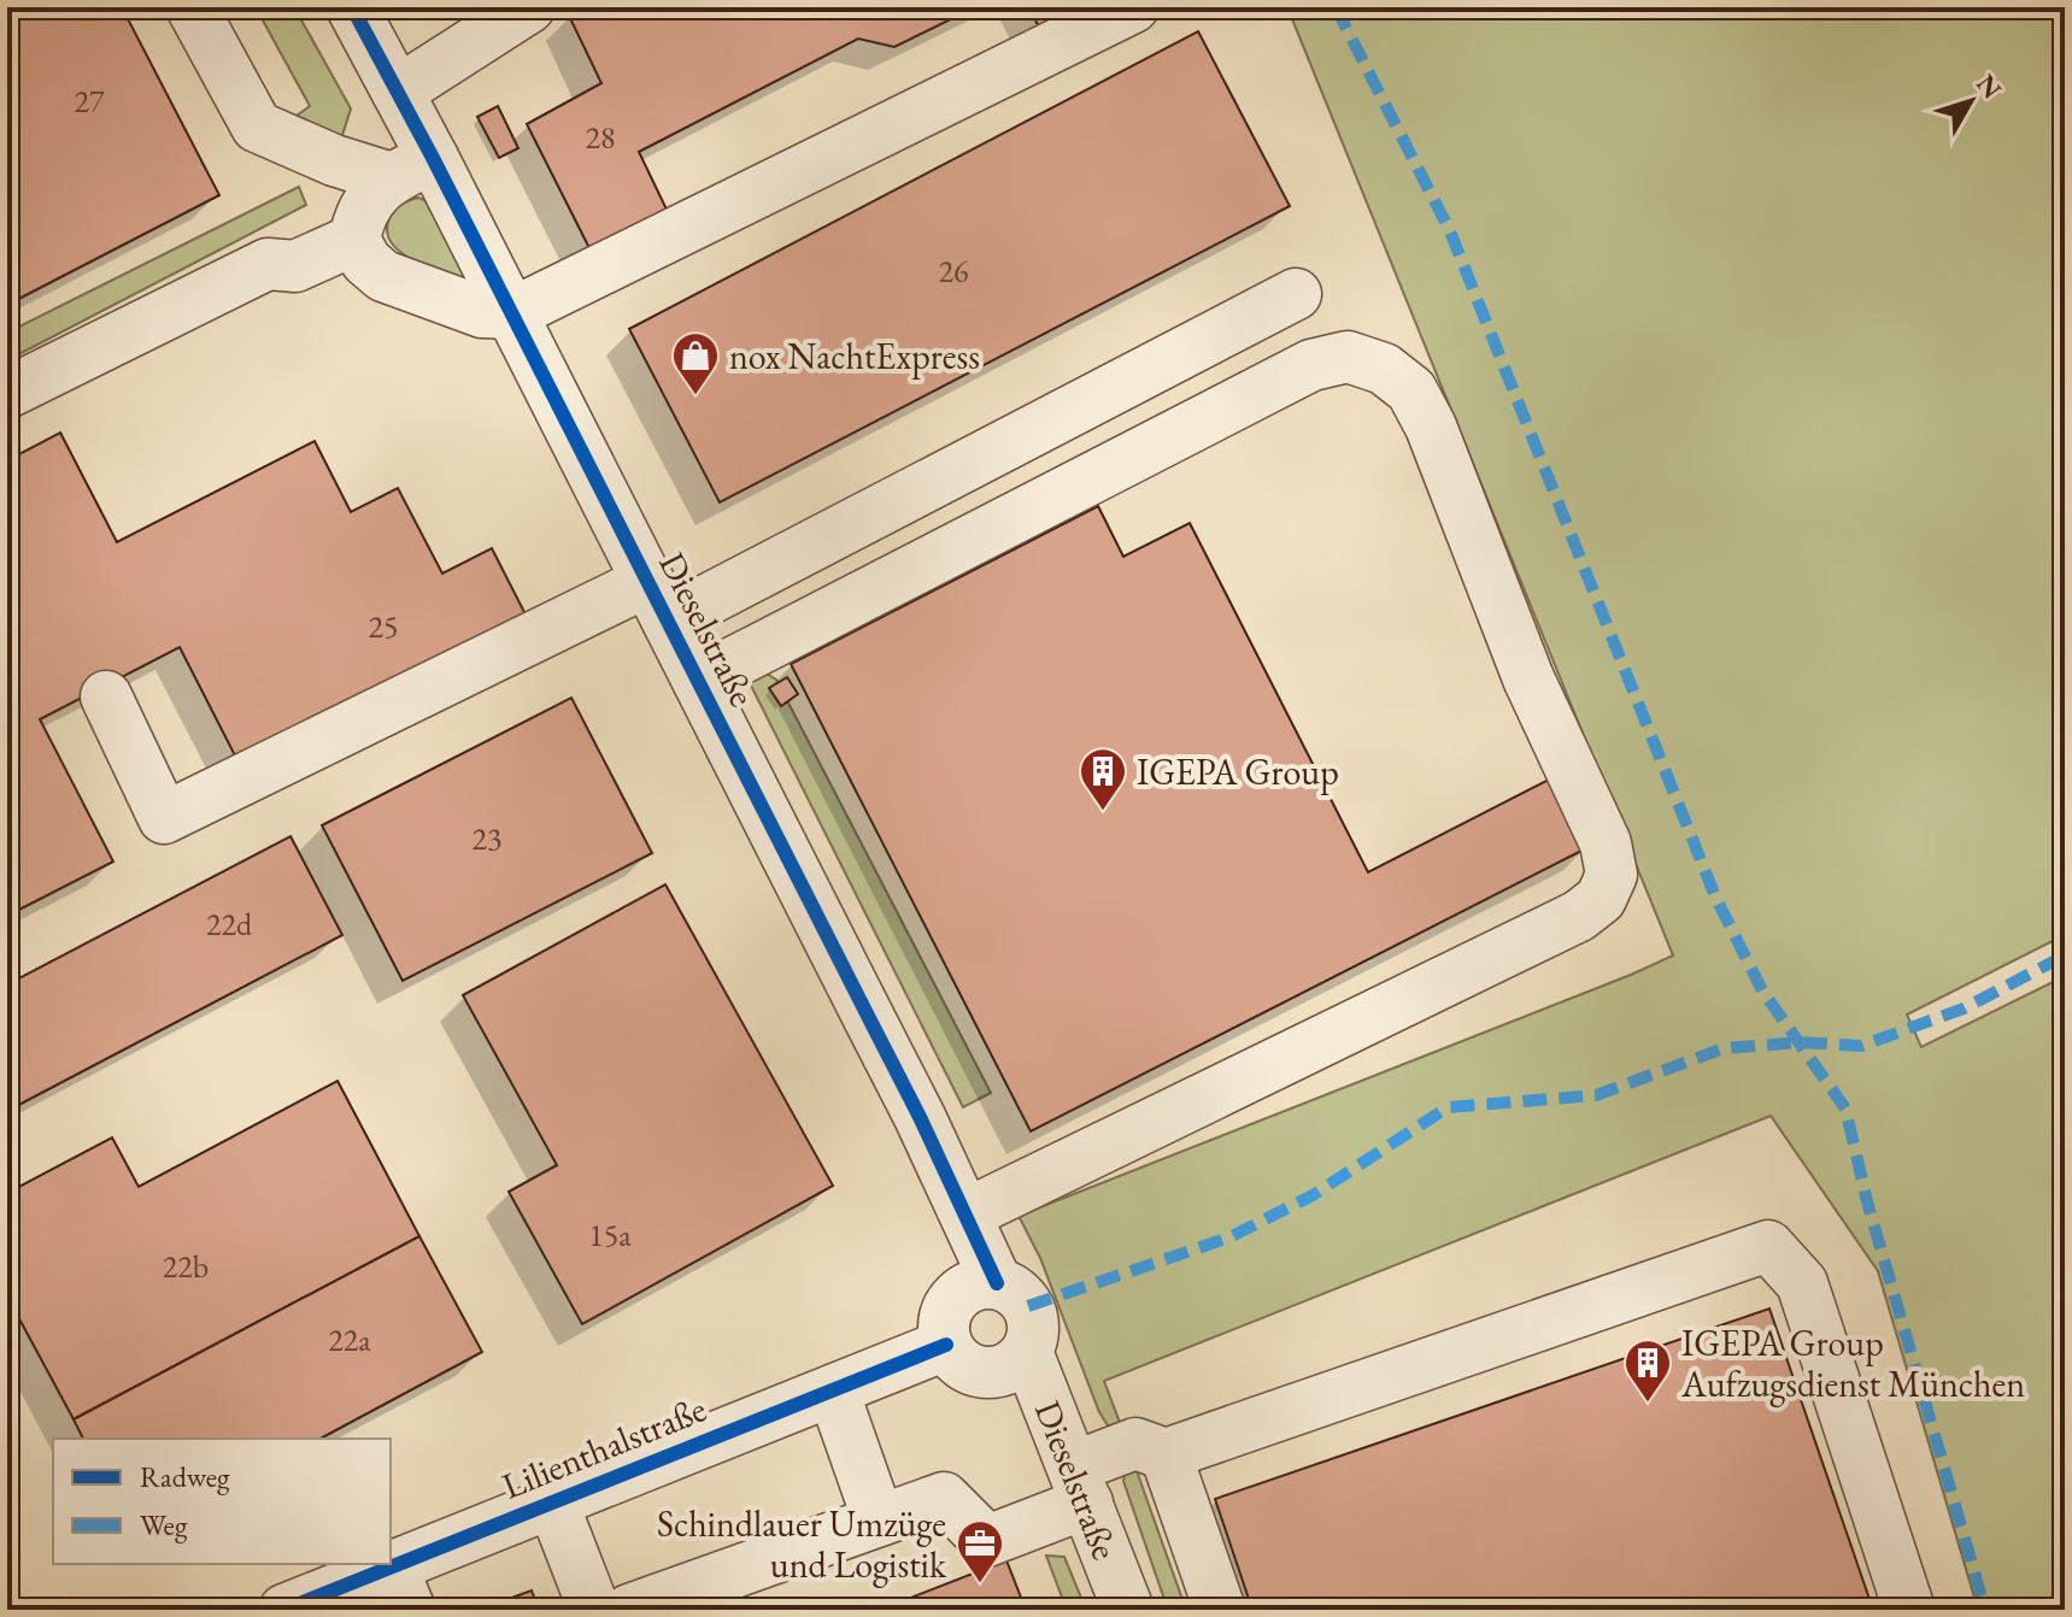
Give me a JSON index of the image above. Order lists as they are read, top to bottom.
{
  "streets": {
    "street": ["Dieselstraße", "Lilienthalstraße"]
  },
  "crossings": [
    ["Dieselstraße", "Lilienthalstraße"]
  ],
  "places": {
    "shop": ["nox NachtExpress"],
    "building": ["IGEPA Group", "IGEPA Group Aufzugsdienst München"],
    "office": ["Schindlauer Umzüge und Logistik"]
  },
  "house_numbers": [
    "27",
    "28",
    "26",
    "25",
    "23",
    "22d",
    "15a",
    "22b",
    "22a"
  ],
  "legend": ["Radweg", "Weg"],
  "north": "top right"
}
